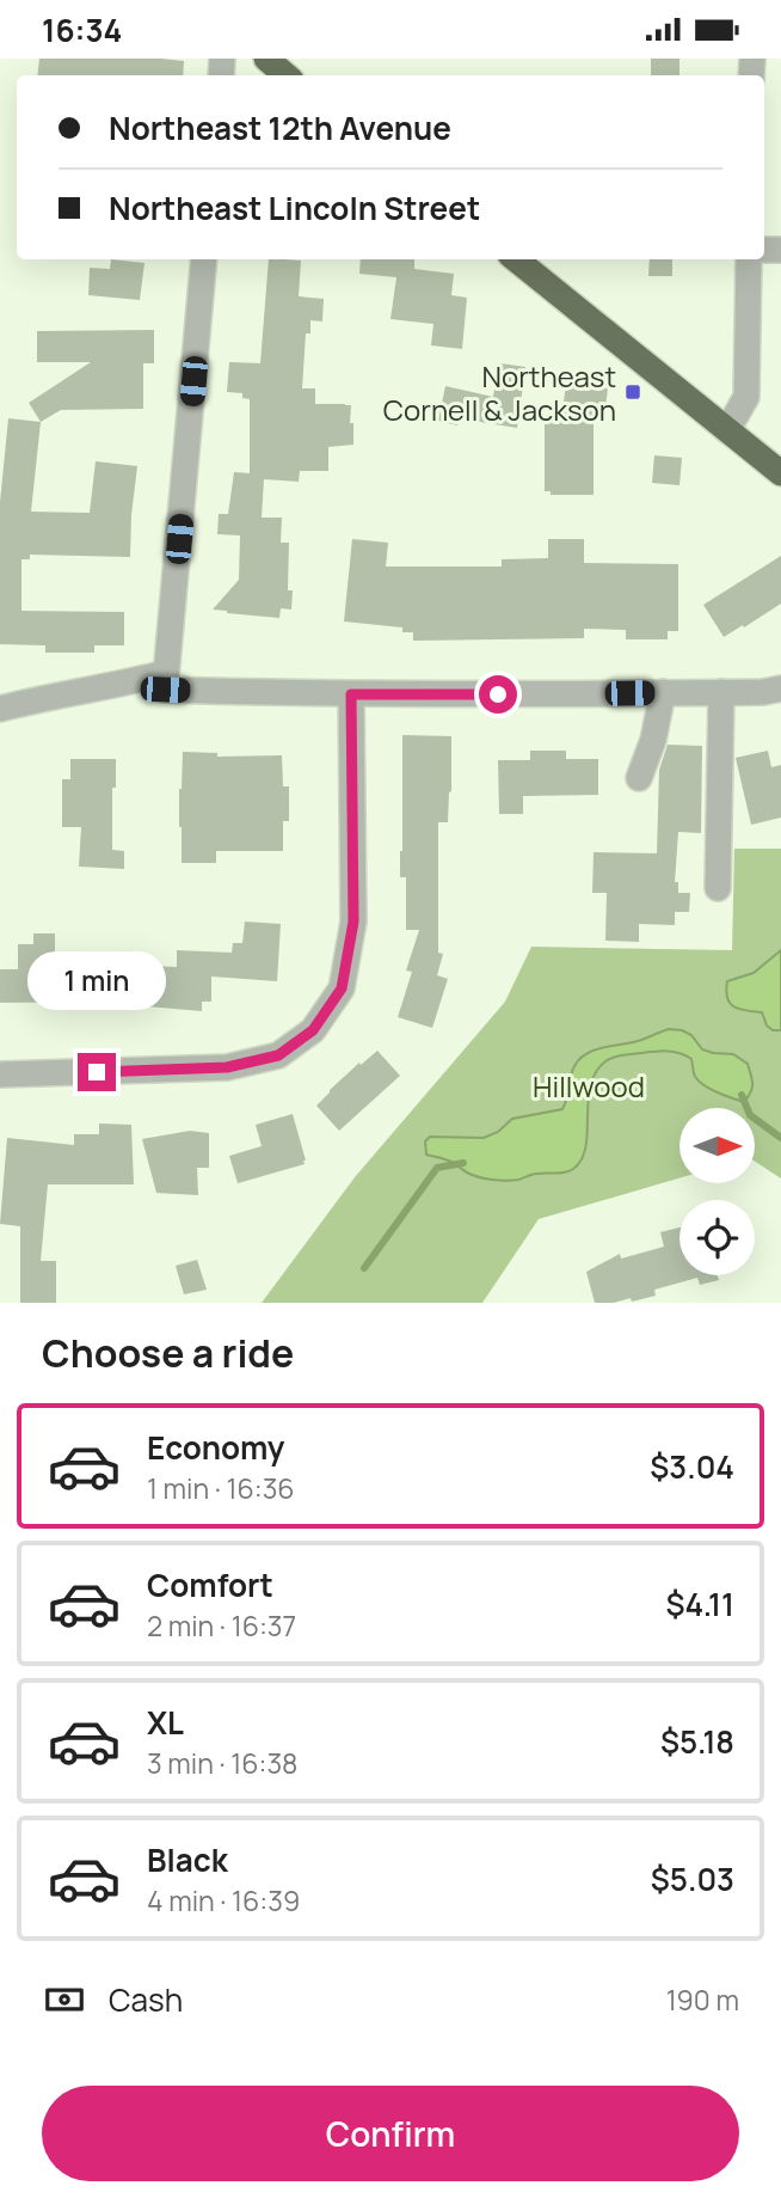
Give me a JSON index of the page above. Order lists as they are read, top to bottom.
{
  "parks": ["Hillwood"],
  "places": {
    "transit": ["Northeast Cornell & Jackson"]
  },
  "north": "right",
  "page": {
    "status": "16:34",
    "banner": ["Northeast 12th Avenue", "Northeast Lincoln Street"],
    "bubble": "1 min",
    "heading": "Choose a ride",
    "list": [
      {
        "name": "Economy",
        "note": "1 min · 16:36",
        "value": "$3.04"
      },
      {
        "name": "Comfort",
        "note": "2 min · 16:37",
        "value": "$4.11"
      },
      {
        "name": "XL",
        "note": "3 min · 16:38",
        "value": "$5.18"
      },
      {
        "name": "Black",
        "note": "4 min · 16:39",
        "value": "$5.03"
      }
    ],
    "pay": ["Cash", "190 m"],
    "buttons": "Confirm"
  }
}
